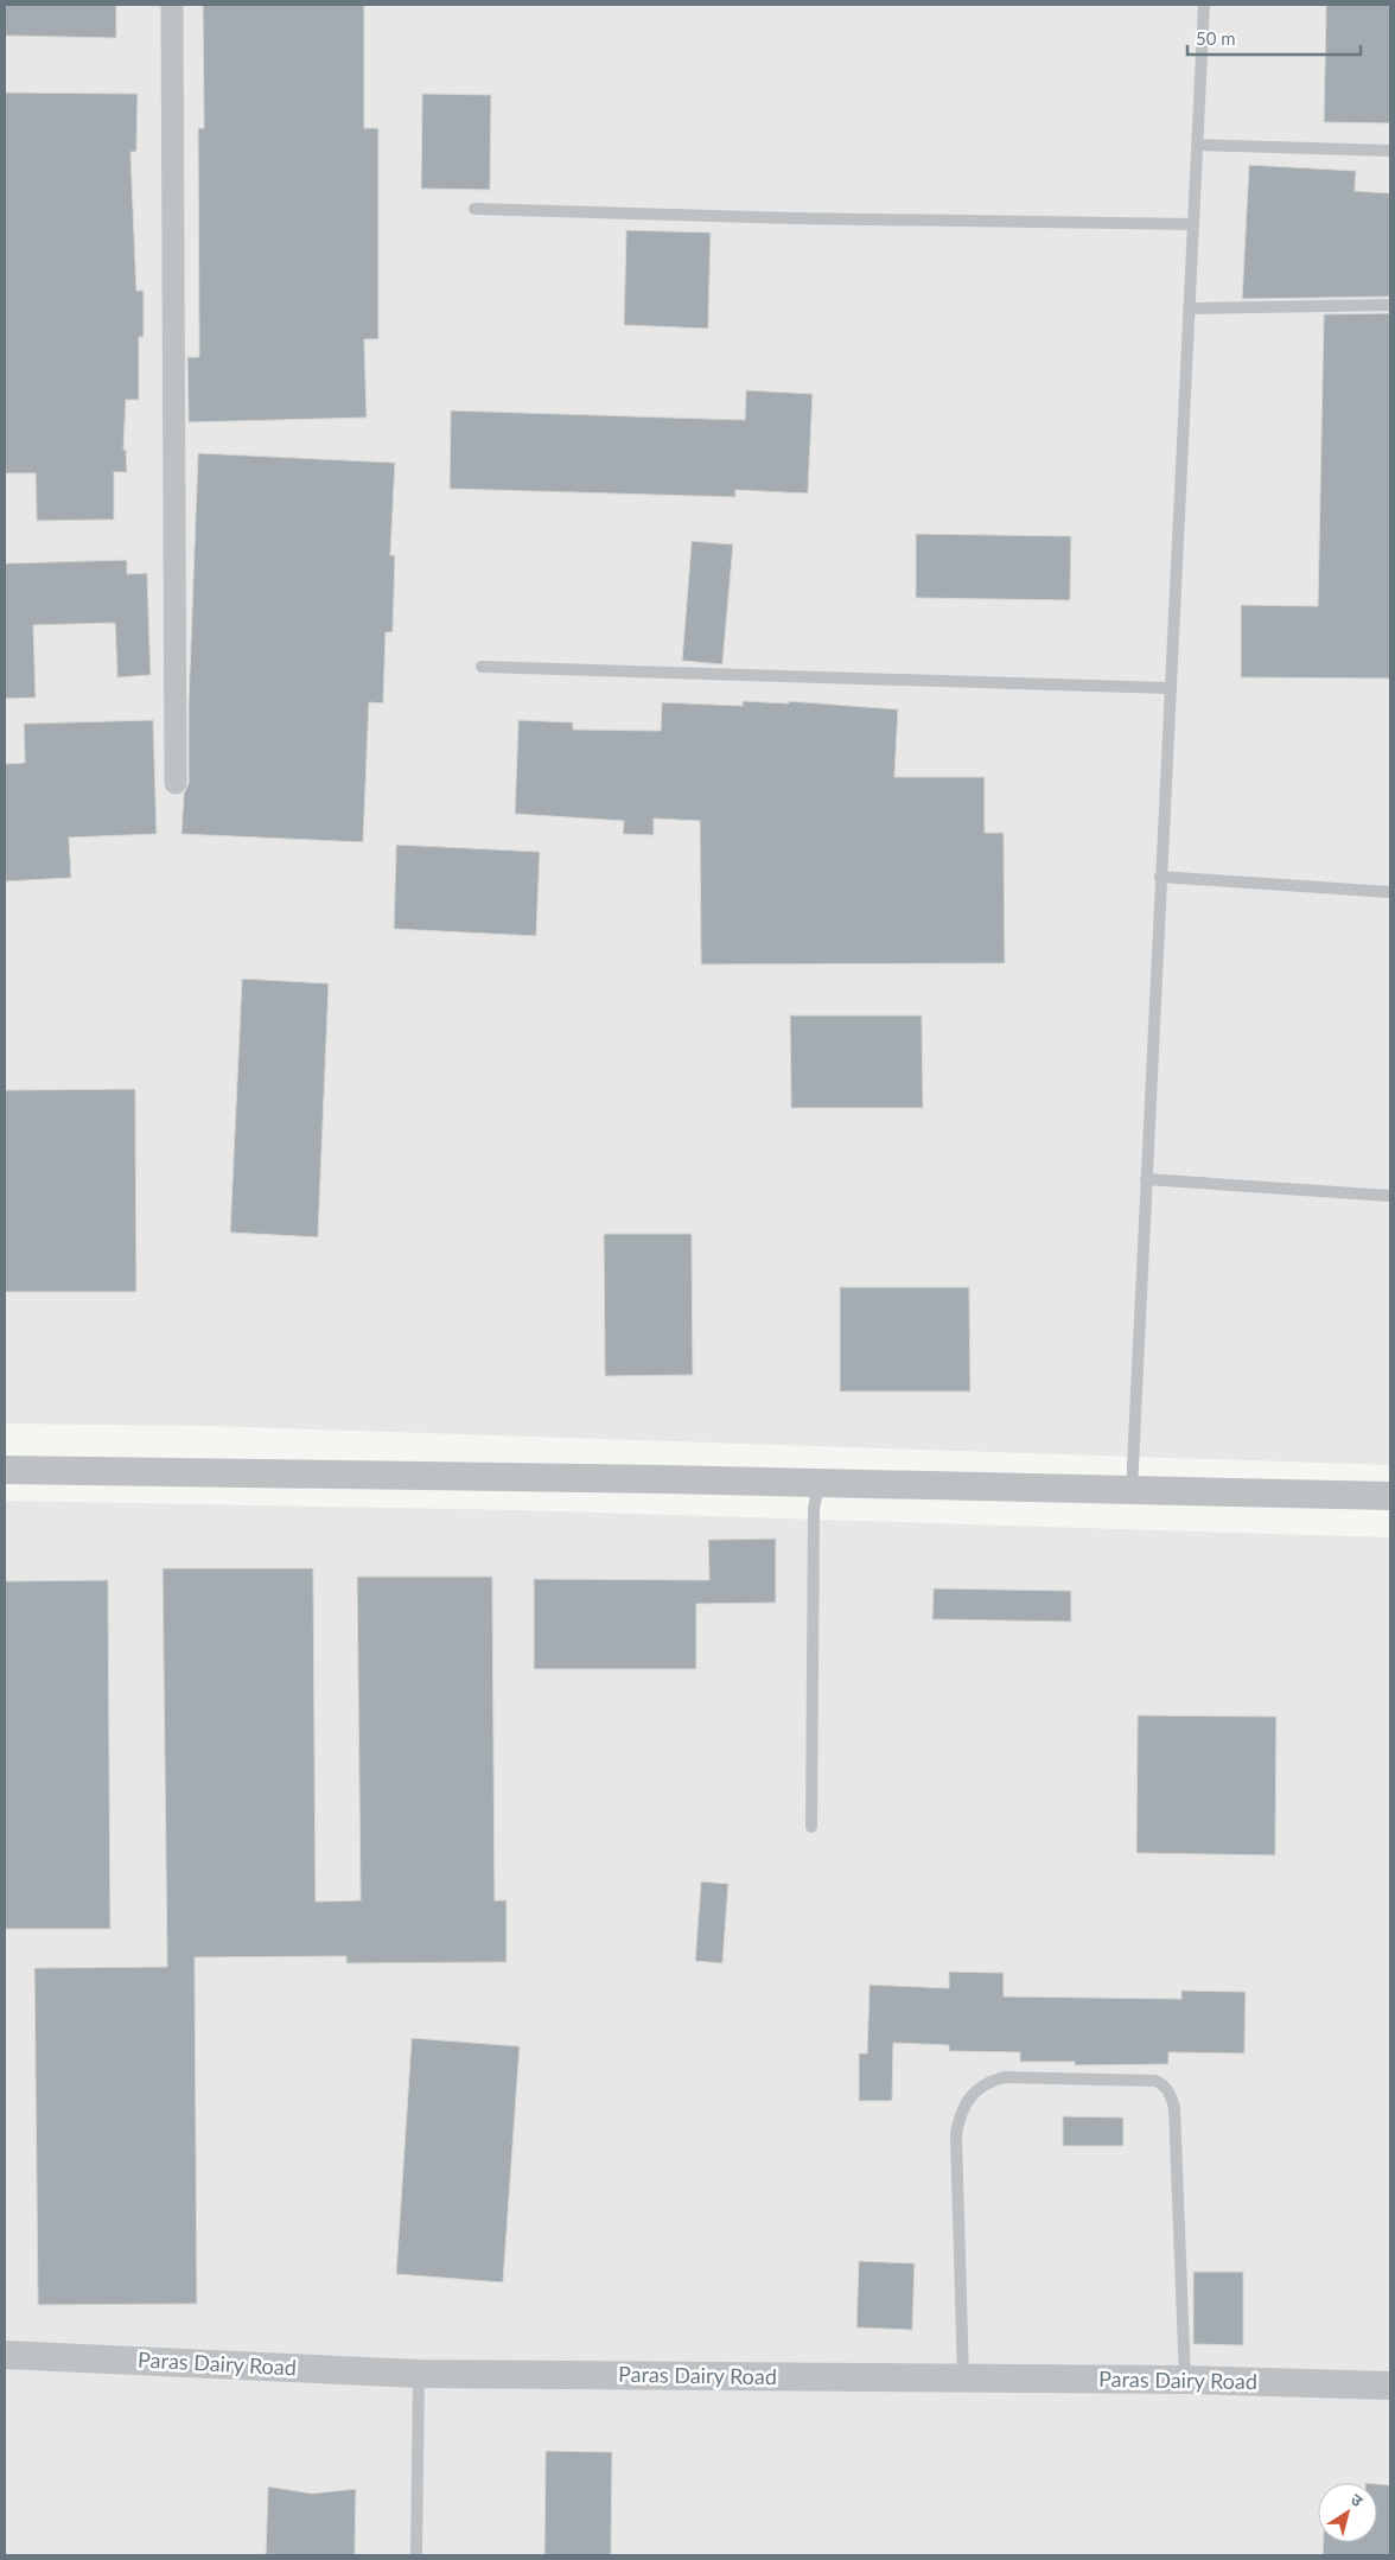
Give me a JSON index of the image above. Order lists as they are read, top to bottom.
{
  "streets": {
    "street": ["Paras Dairy Road"]
  },
  "scale_bar": "50 m",
  "north": "top right"
}
